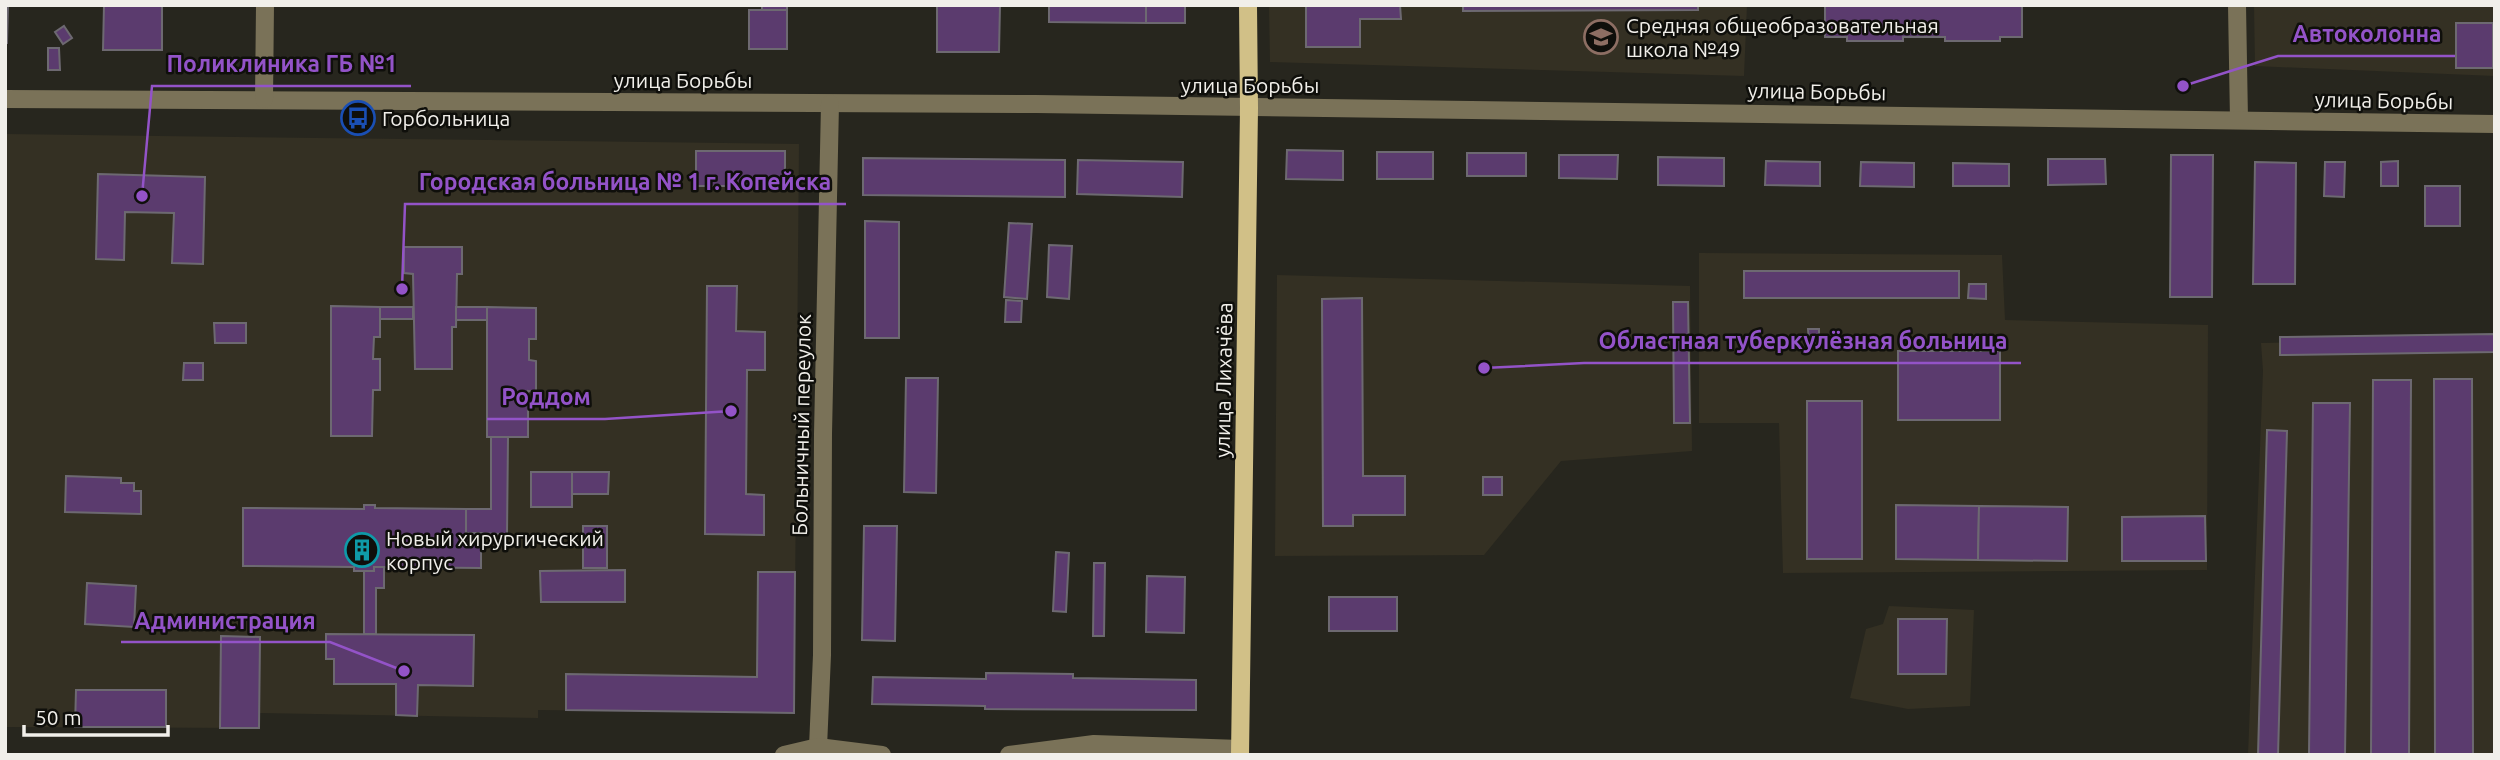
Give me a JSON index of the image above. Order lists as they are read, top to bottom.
{
  "streets": {
    "main road": ["улица Лихачёва"],
    "street": ["улица Борьбы", "Больничный переулок"]
  },
  "crossings": [
    ["улица Борьбы", "улица Лихачёва"],
    ["улица Борьбы", "Больничный переулок"]
  ],
  "places": {
    "school or university": ["Средняя общеобразовательная школа №49"],
    "other": [
      "Автоколонна",
      "Поликлиника ГБ №1",
      "Городская больница № 1 г. Копейска",
      "Областная туберкулёзная больница",
      "Роддом",
      "Администрация"
    ],
    "bus stop": ["Горбольница"],
    "building": ["Новый хирургический корпус"]
  },
  "scale_bar": "50 m"
}
